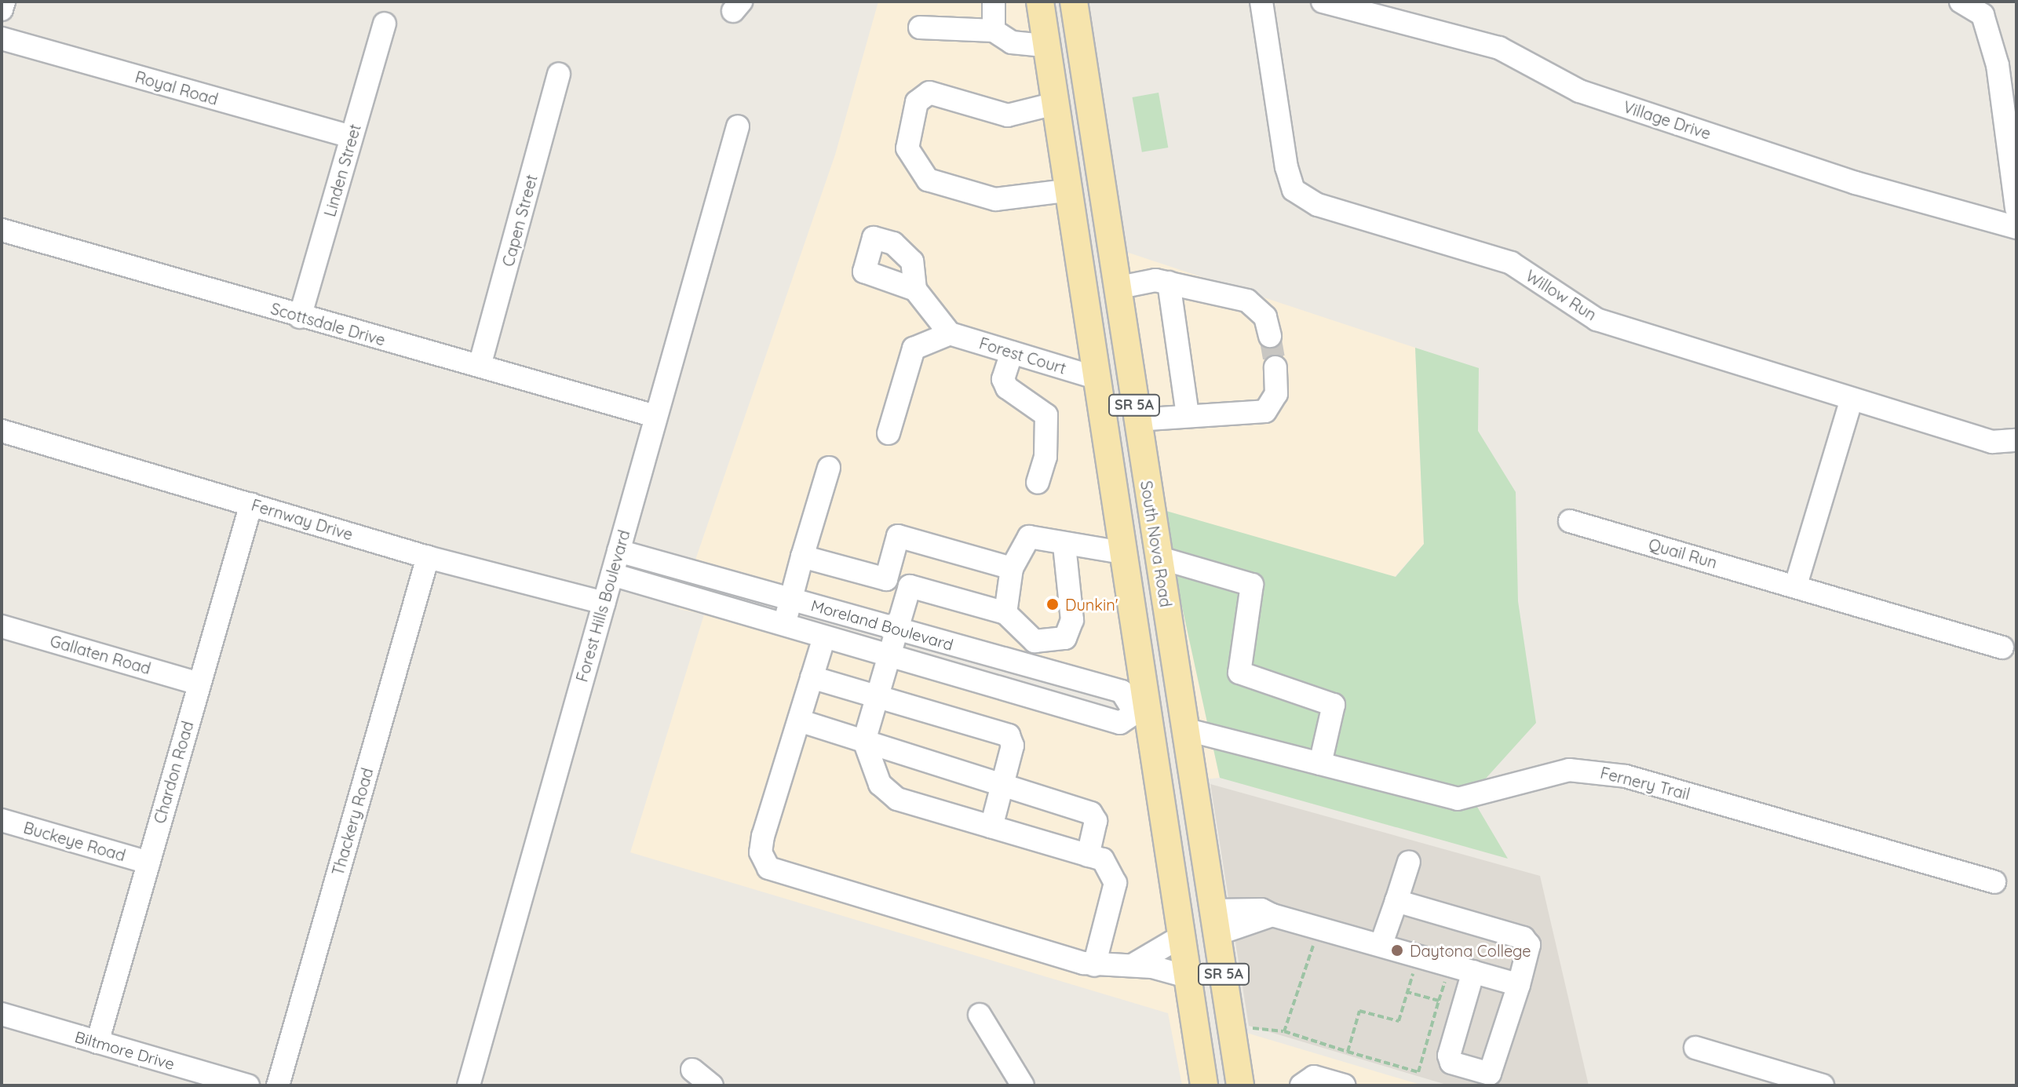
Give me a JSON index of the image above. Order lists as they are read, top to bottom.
{
  "streets": {
    "main road": ["SR 5A", "South Nova Road"],
    "street": [
      "Royal Road",
      "Village Drive",
      "Linden Street",
      "Capen Street",
      "Willow Run",
      "Scottsdale Drive",
      "Forest Court",
      "Fernway Drive",
      "Quail Run",
      "Forest Hills Boulevard",
      "Moreland Boulevard",
      "Gallaten Road",
      "Chardon Road",
      "Fernery Trail",
      "Thackery Road",
      "Buckeye Road",
      "Biltmore Drive"
    ]
  },
  "crossings": [
    ["Royal Road", "Linden Street"],
    ["Linden Street", "Scottsdale Drive"],
    ["Capen Street", "Scottsdale Drive"],
    ["Scottsdale Drive", "Forest Hills Boulevard"],
    ["Forest Court", "SR 5A"],
    ["SR 5A", "Moreland Boulevard"],
    ["Fernway Drive", "Forest Hills Boulevard"],
    ["Fernway Drive", "Chardon Road"],
    ["Fernway Drive", "Thackery Road"],
    ["South Nova Road", "Fernery Trail"],
    ["Forest Hills Boulevard", "Moreland Boulevard"],
    ["Gallaten Road", "Chardon Road"],
    ["Chardon Road", "Buckeye Road"],
    ["Chardon Road", "Biltmore Drive"]
  ],
  "places": ["Dunkin'", "Daytona College"]
}
